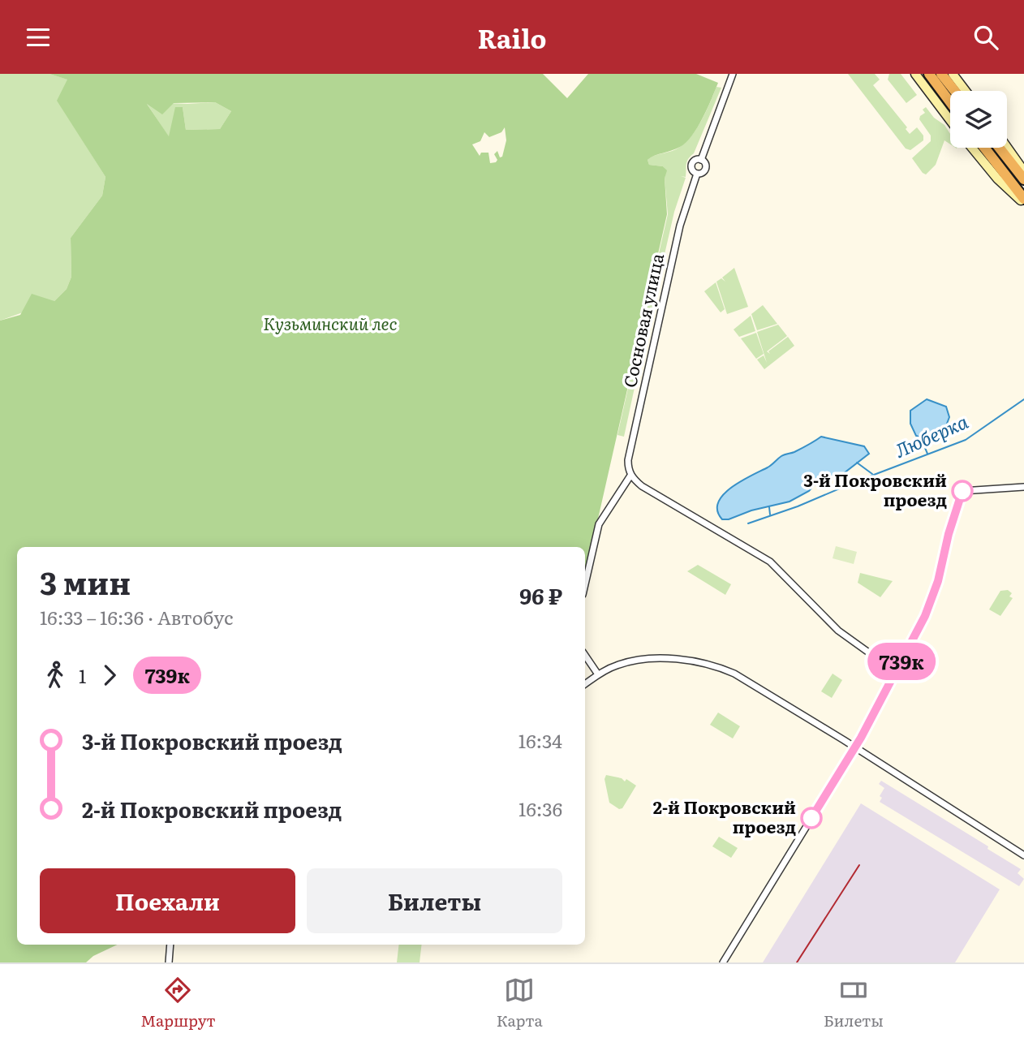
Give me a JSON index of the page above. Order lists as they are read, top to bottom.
{
  "streets": {
    "street": ["Сосновая улица"]
  },
  "water": ["Люберка"],
  "parks": ["Кузьминский лес"],
  "places": ["3-й Покровский проезд", "2-й Покровский проезд"],
  "lines": ["bus line 739к"],
  "page": {
    "header": "Railo",
    "on_map": "739к",
    "heading": ["3 мин", "16:33 – 16:36 · Автобус", "96 ₽"],
    "legs": ["1", "739к"],
    "list": [
      {
        "name": "3-й Покровский проезд",
        "value": "16:34"
      },
      {
        "name": "2-й Покровский проезд",
        "value": "16:36"
      }
    ],
    "buttons": ["Поехали", "Билеты"],
    "tabs": ["Маршрут", "Карта", "Билеты"]
  }
}
